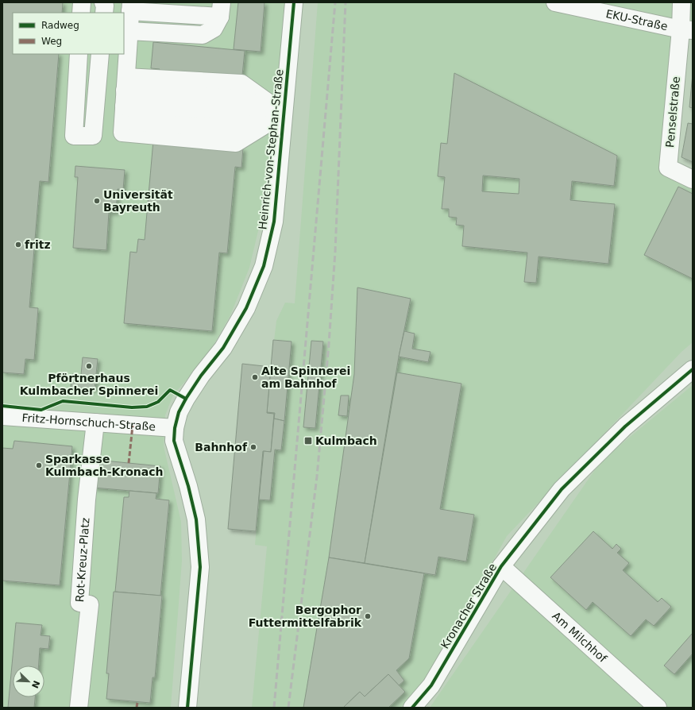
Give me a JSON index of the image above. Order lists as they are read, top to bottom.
{
  "streets": {
    "street": [
      "EKU-Straße",
      "Penselstraße",
      "Heinrich-von-Stephan-Straße",
      "Fritz-Hornschuch-Straße",
      "Rot-Kreuz-Platz",
      "Kronacher Straße",
      "Am Milchhof"
    ]
  },
  "crossings": [
    ["EKU-Straße", "Penselstraße"],
    ["Heinrich-von-Stephan-Straße", "Fritz-Hornschuch-Straße"],
    ["Fritz-Hornschuch-Straße", "Rot-Kreuz-Platz"],
    ["Kronacher Straße", "Am Milchhof"]
  ],
  "places": {
    "other": [
      "Universität Bayreuth",
      "fritz",
      "Pförtnerhaus Kulmbacher Spinnerei",
      "Alte Spinnerei am Bahnhof",
      "Bahnhof",
      "Sparkasse Kulmbach-Kronach",
      "Bergophor Futtermittelfabrik"
    ],
    "transit": ["Kulmbach"]
  },
  "legend": ["Radweg", "Weg"],
  "north": "bottom right"
}
